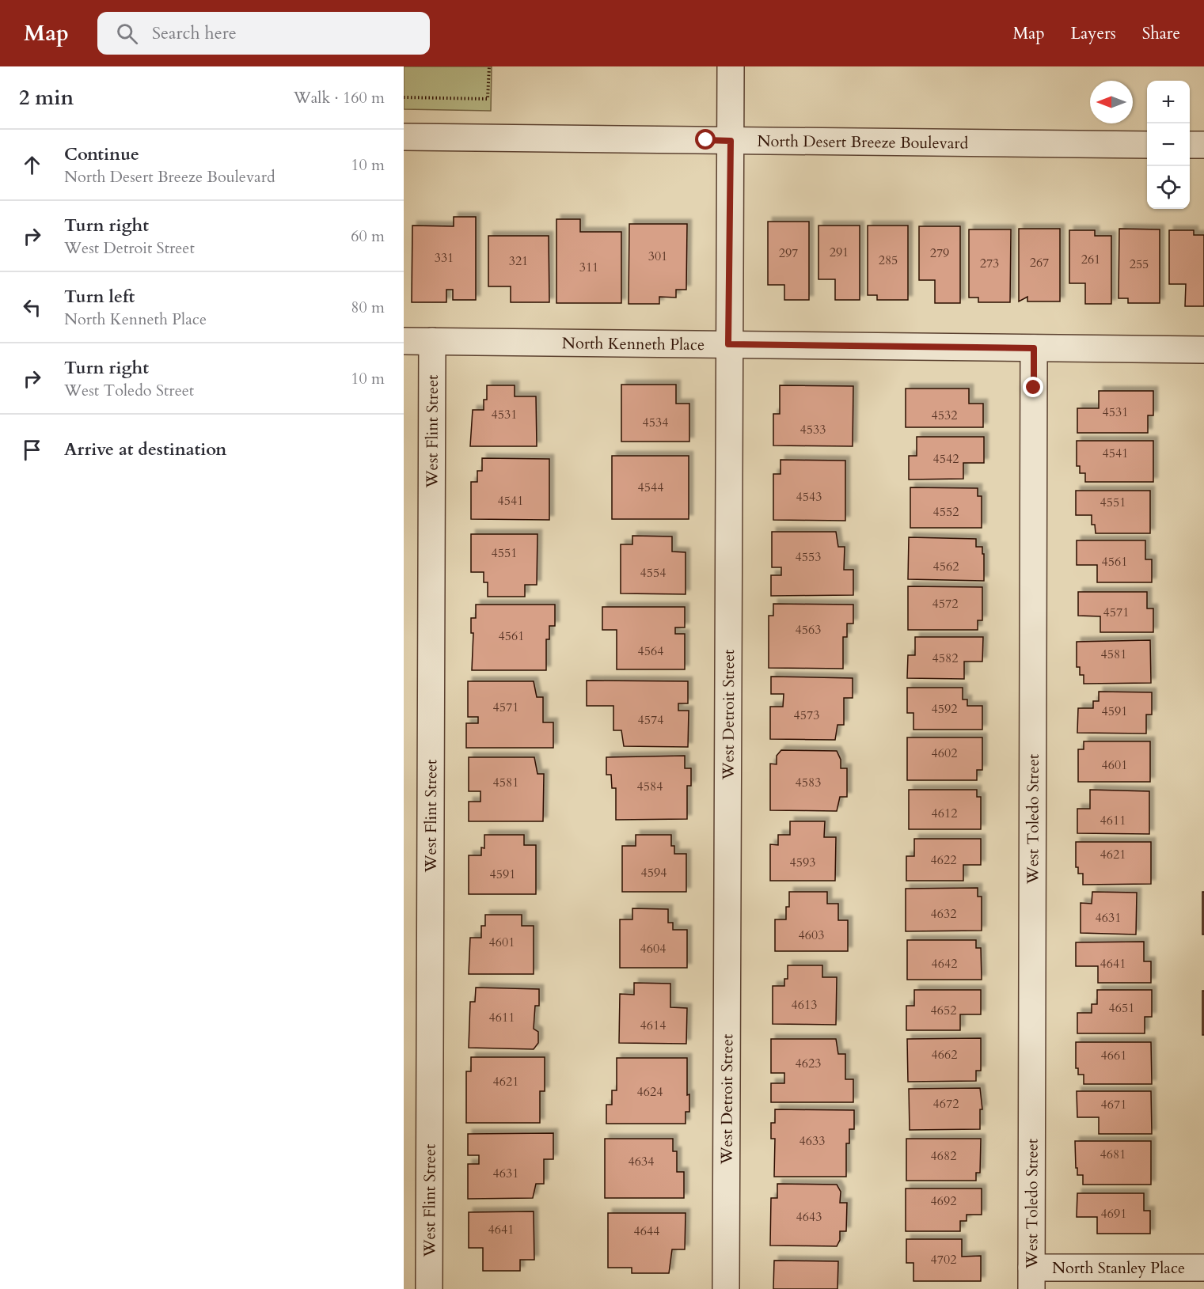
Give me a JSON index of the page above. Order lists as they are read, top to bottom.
{
  "streets": {
    "street": [
      "North Desert Breeze Boulevard",
      "North Kenneth Place",
      "West Flint Street",
      "West Detroit Street",
      "West Toledo Street",
      "North Stanley Place"
    ]
  },
  "crossings": [
    ["North Desert Breeze Boulevard", "West Detroit Street"],
    ["North Kenneth Place", "West Flint Street"],
    ["North Kenneth Place", "West Detroit Street"],
    ["North Kenneth Place", "West Toledo Street"],
    ["West Toledo Street", "North Stanley Place"]
  ],
  "house_numbers": [
    "291",
    "297",
    "279",
    "301",
    "331",
    "261",
    "285",
    "321",
    "267",
    "273",
    "255",
    "311",
    "4531",
    "4531",
    "4532",
    "4534",
    "4533",
    "4541",
    "4542",
    "4544",
    "4543",
    "4541",
    "4551",
    "4552",
    "4551",
    "4553",
    "4561",
    "4562",
    "4554",
    "4572",
    "4571",
    "4563",
    "4561",
    "4564",
    "4581",
    "4582",
    "4571",
    "4592",
    "4591",
    "4573",
    "4574",
    "4602",
    "4601",
    "4581",
    "4583",
    "4584",
    "4612",
    "4611",
    "4621",
    "4622",
    "4593",
    "4594",
    "4591",
    "4632",
    "4631",
    "4603",
    "4601",
    "4604",
    "4642",
    "4641",
    "4613",
    "4651",
    "4652",
    "4611",
    "4614",
    "4662",
    "4661",
    "4623",
    "4621",
    "4624",
    "4672",
    "4671",
    "4633",
    "4681",
    "4682",
    "4634",
    "4631",
    "4692",
    "4691",
    "4643",
    "4641",
    "4644",
    "4702"
  ],
  "north": "left",
  "page": {
    "header": "Map",
    "search": "Search here",
    "nav": ["Map", "Layers", "Share"],
    "heading": ["2 min", "Walk · 160 m"],
    "map_buttons": ["+", "−"],
    "list": [
      ["Continue", "North Desert Breeze Boulevard", "10 m"],
      ["Turn right", "West Detroit Street", "60 m"],
      ["Turn left", "North Kenneth Place", "80 m"],
      ["Turn right", "West Toledo Street", "10 m"],
      "Arrive at destination"
    ]
  }
}
